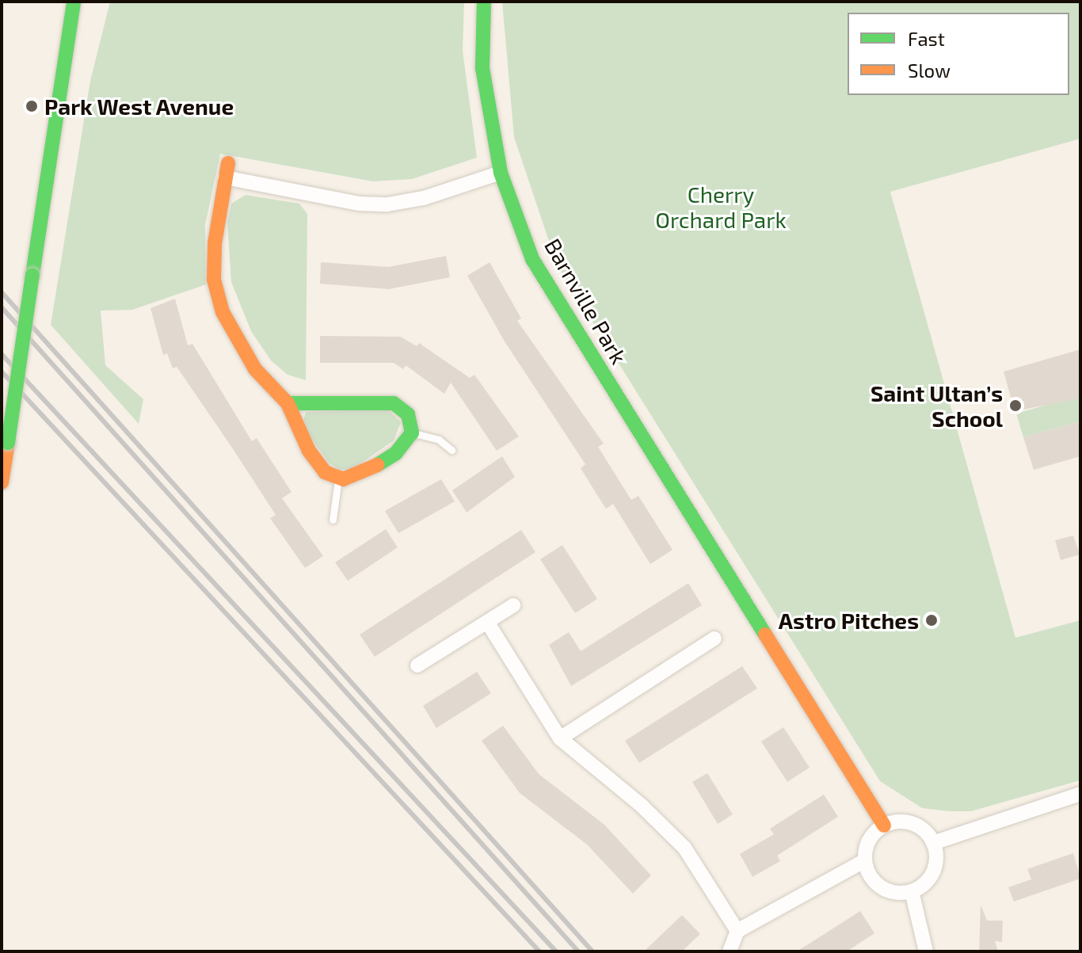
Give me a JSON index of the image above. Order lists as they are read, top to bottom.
{
  "streets": {
    "street": ["Barnville Park"]
  },
  "parks": ["Cherry Orchard Park"],
  "places": ["Park West Avenue", "Saint Ultan’s School", "Astro Pitches"],
  "legend": ["Fast", "Slow"]
}
